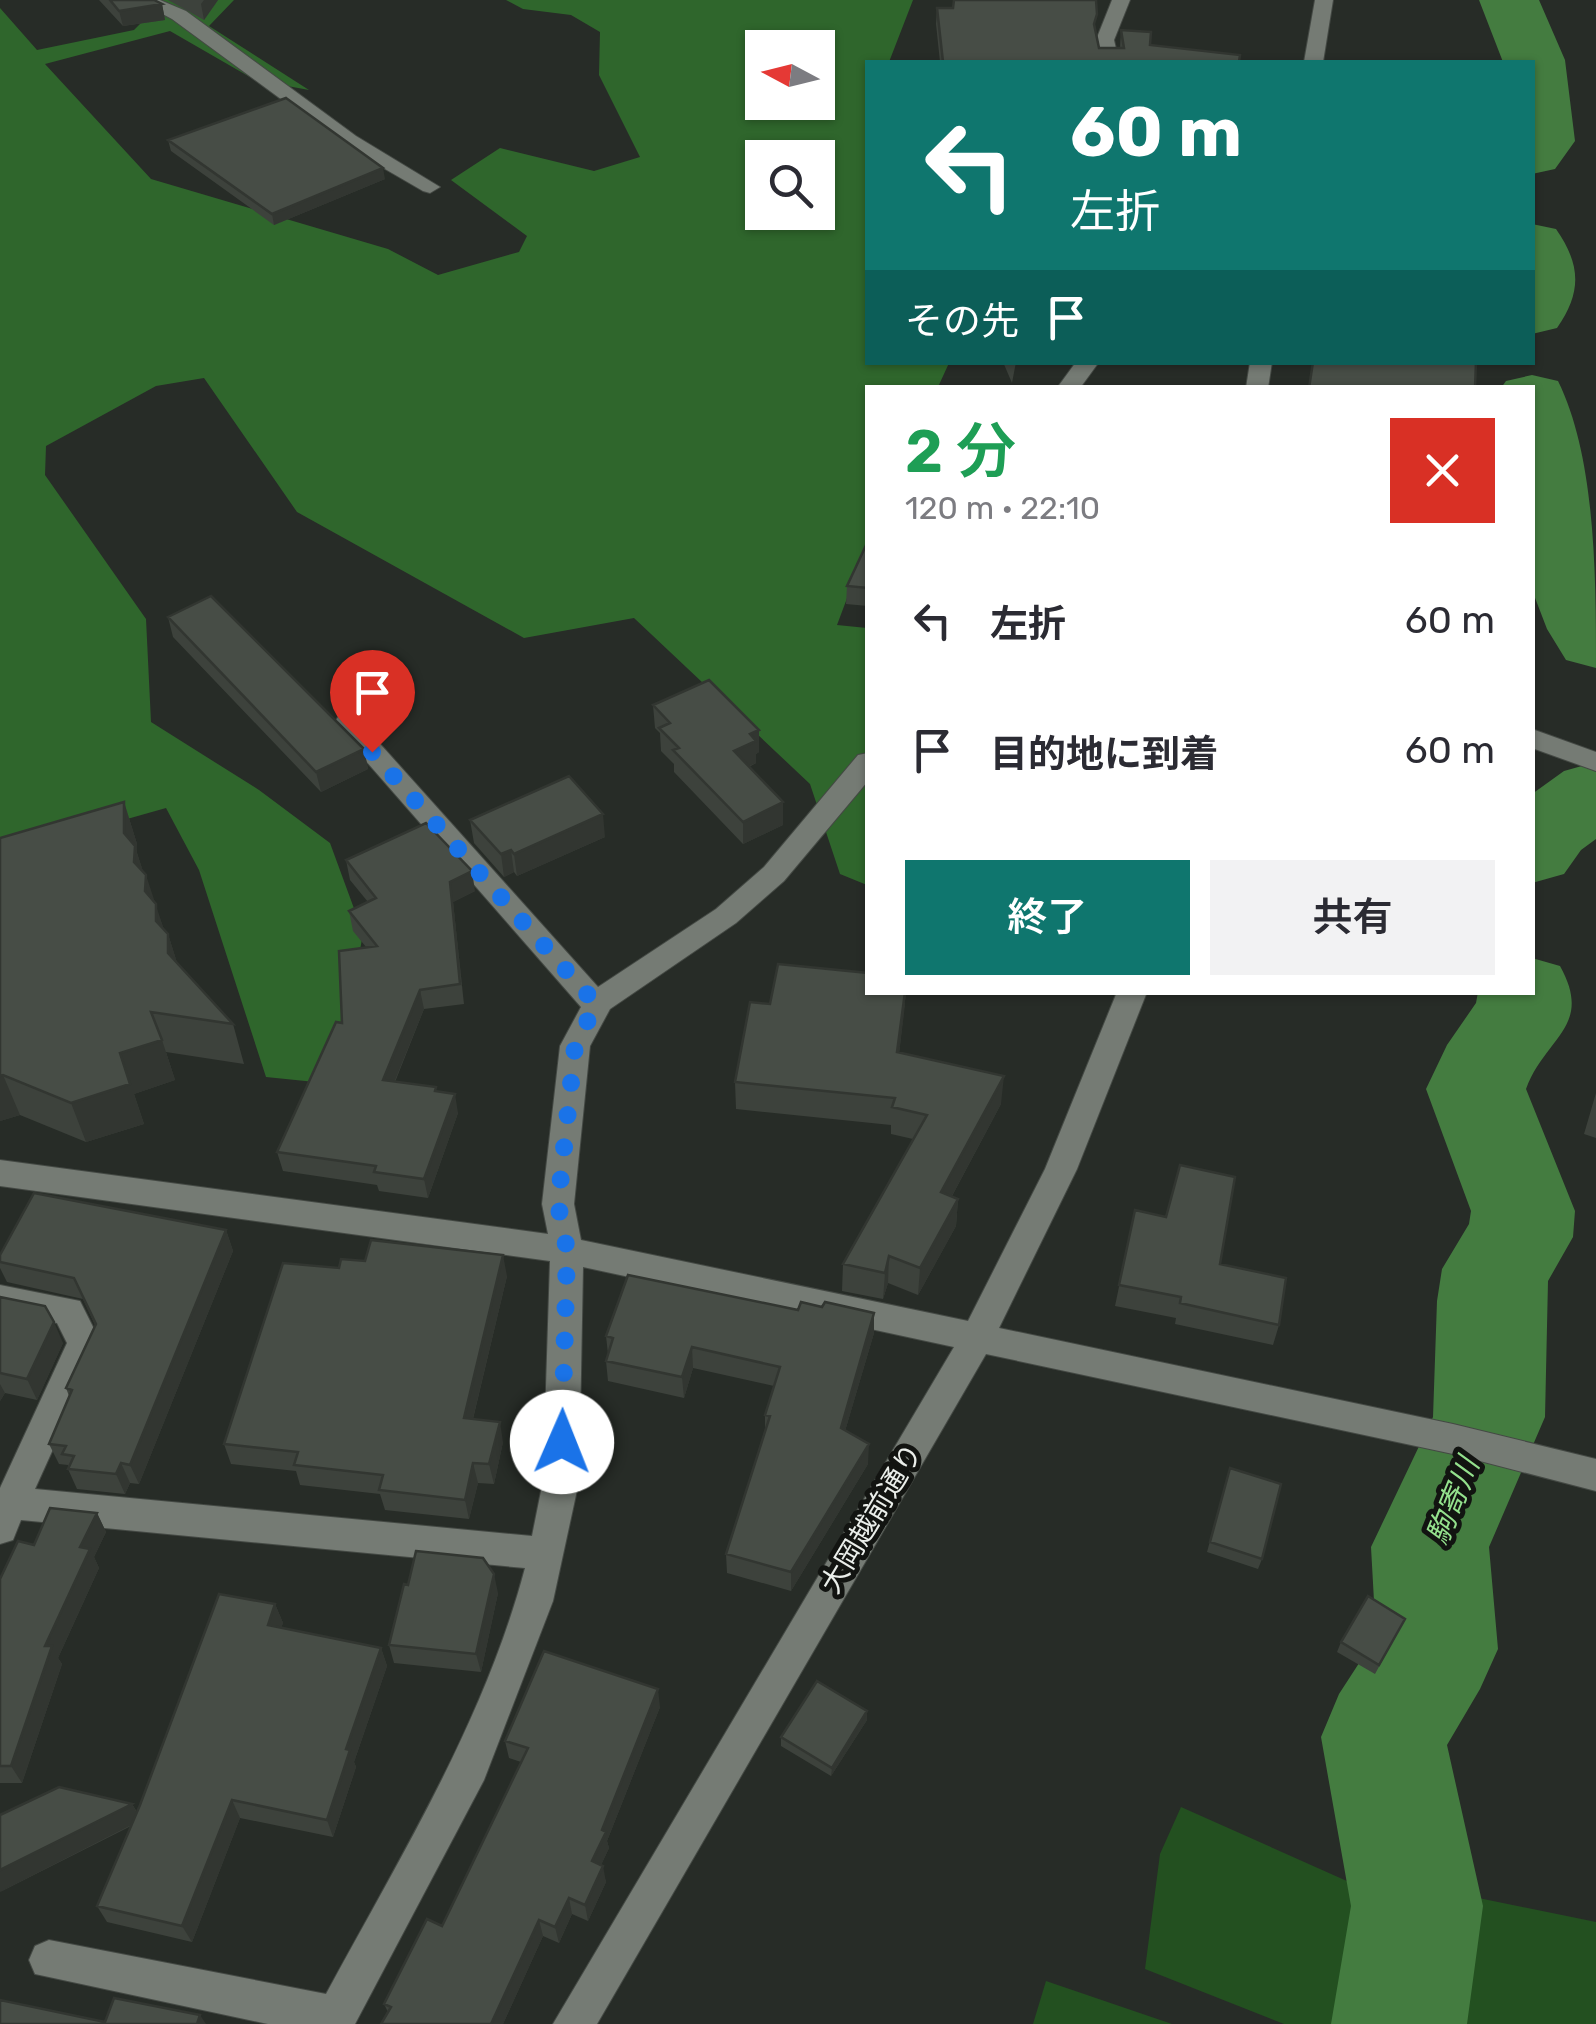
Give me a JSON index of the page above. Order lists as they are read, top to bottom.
{
  "streets": {
    "street": ["大岡越前通り"]
  },
  "water": ["駒寄川"],
  "north": "left",
  "page": {
    "turn": ["60 m", "左折"],
    "then": "その先",
    "heading": ["2 分", "120 m · 22:10"],
    "list": [
      {
        "name": "左折",
        "value": "60 m"
      },
      {
        "name": "目的地に到着",
        "value": "60 m"
      }
    ],
    "buttons": ["終了", "共有"]
  }
}
